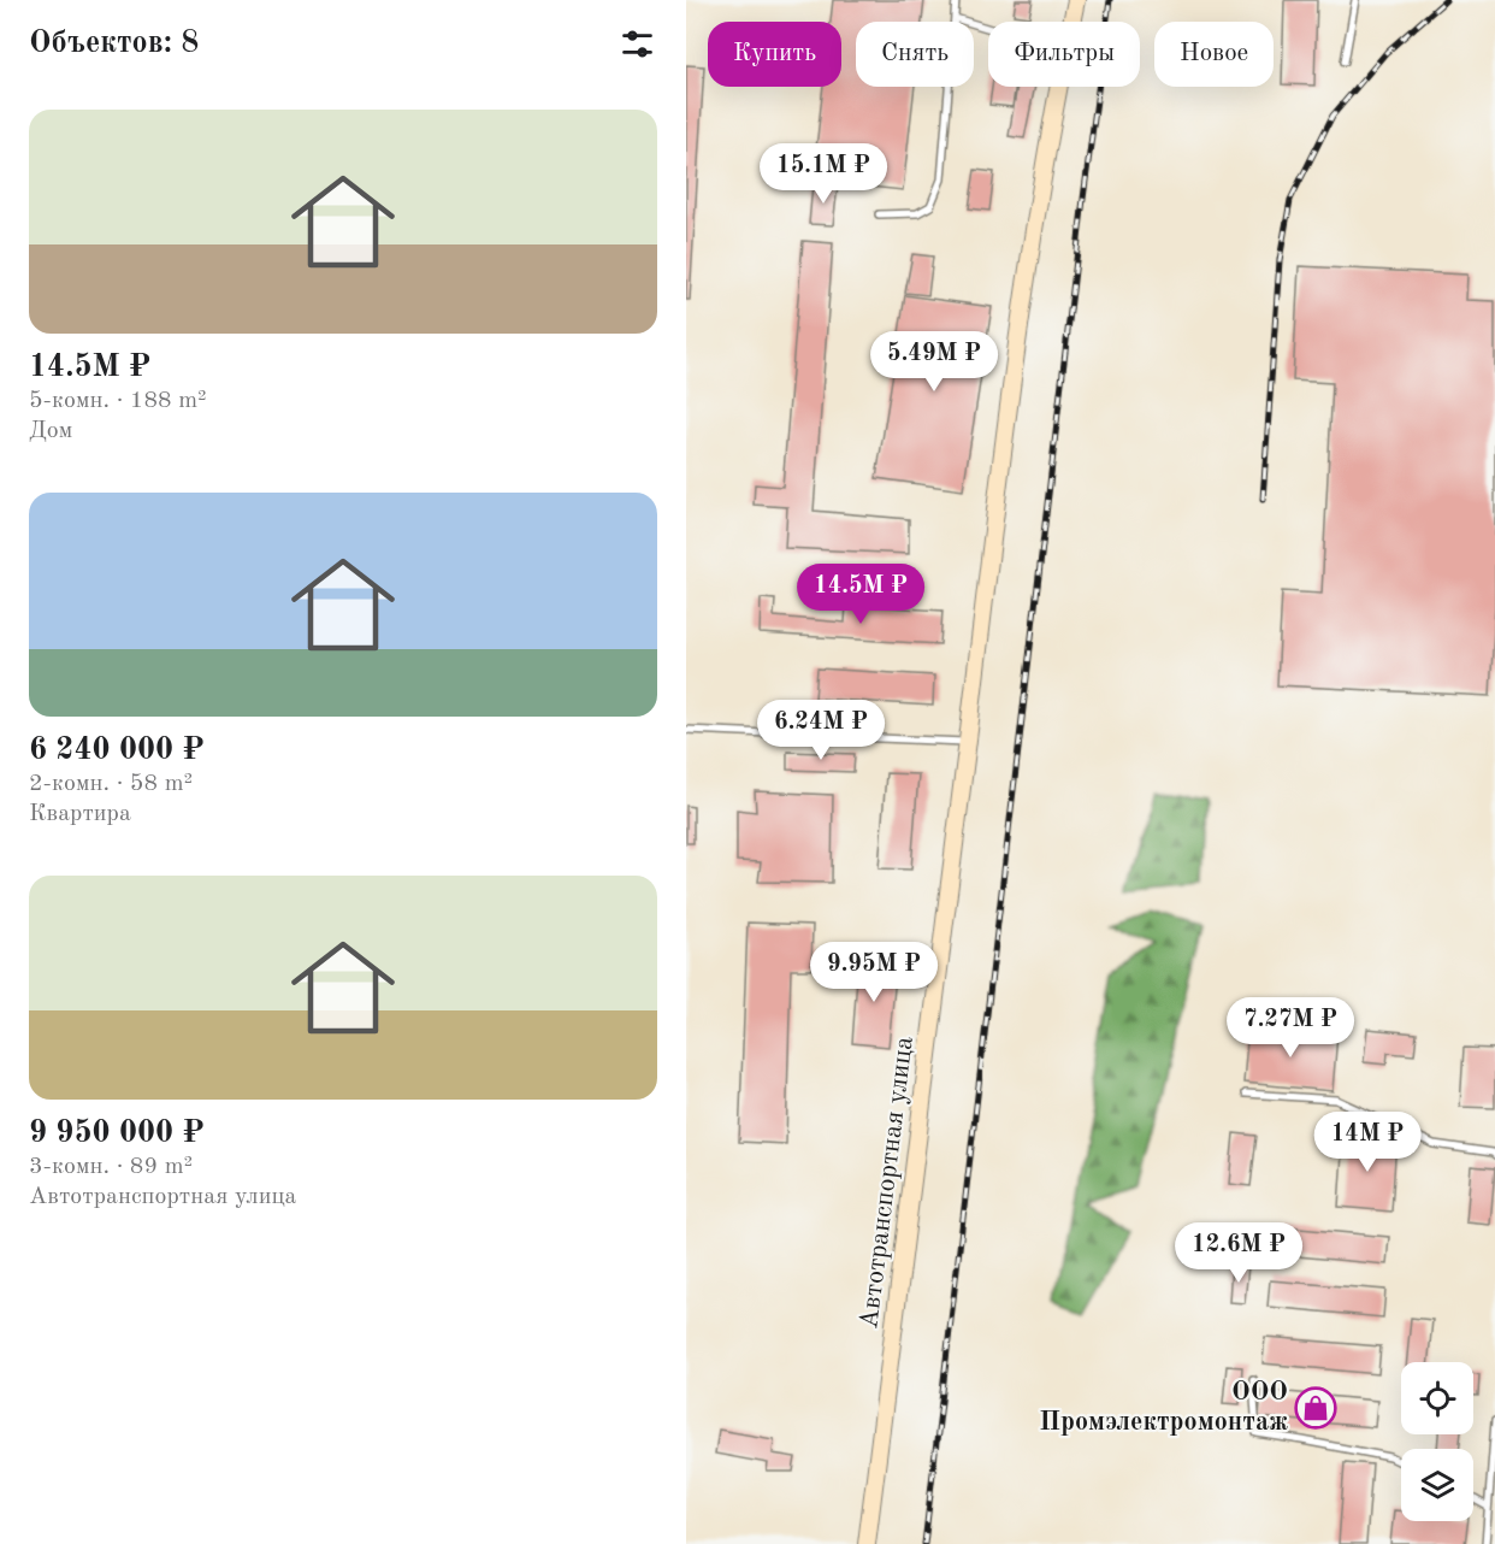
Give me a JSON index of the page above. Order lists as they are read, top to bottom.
{
  "streets": {
    "main road": ["Автотранспортная улица"]
  },
  "places": {
    "shop": ["ООО Промэлектромонтаж"]
  },
  "page": {
    "heading": "Объектов: 8",
    "chip": [
      "Купить",
      "Снять",
      "Фильтры",
      "Новое"
    ],
    "list": [
      {
        "name": "14.5M ₽",
        "note": "5-комн. · 188 m² · Дом"
      },
      {
        "name": "6 240 000 ₽",
        "note": "2-комн. · 58 m² · Квартира"
      },
      {
        "name": "9 950 000 ₽",
        "note": "3-комн. · 89 m² · Автотранспортная улица"
      }
    ],
    "price": [
      "15.1M ₽",
      "5.49M ₽",
      "14.5M ₽",
      "6.24M ₽",
      "9.95M ₽",
      "7.27M ₽",
      "14M ₽",
      "12.6M ₽"
    ]
  }
}
